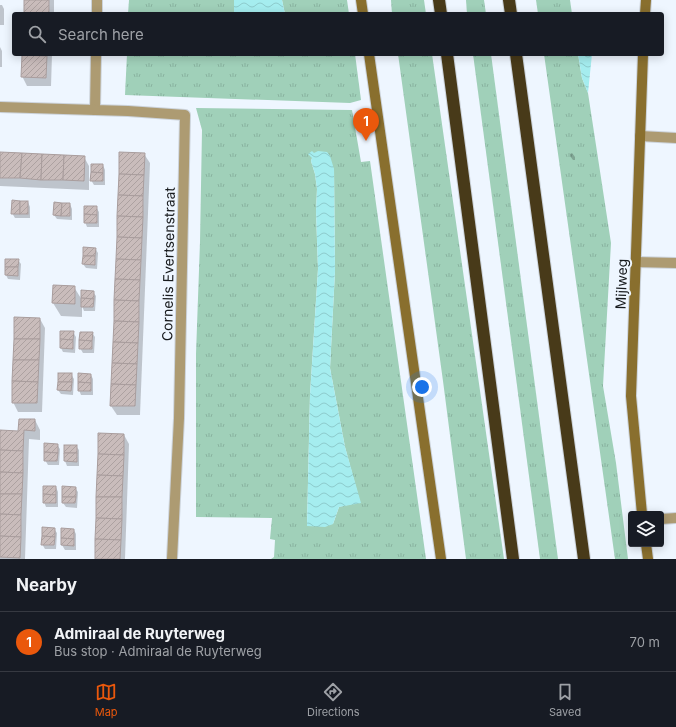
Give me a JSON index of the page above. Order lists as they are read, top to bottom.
{
  "streets": {
    "street": ["Cornelis Evertsenstraat", "Mijlweg"]
  },
  "page": {
    "search": "Search here",
    "pins": "1",
    "heading": "Nearby",
    "list": [
      {
        "mark": "1",
        "name": "Admiraal de Ruyterweg",
        "note": "Bus stop · Admiraal de Ruyterweg",
        "value": "70 m"
      }
    ],
    "nav": ["Map", "Directions", "Saved"]
  }
}
